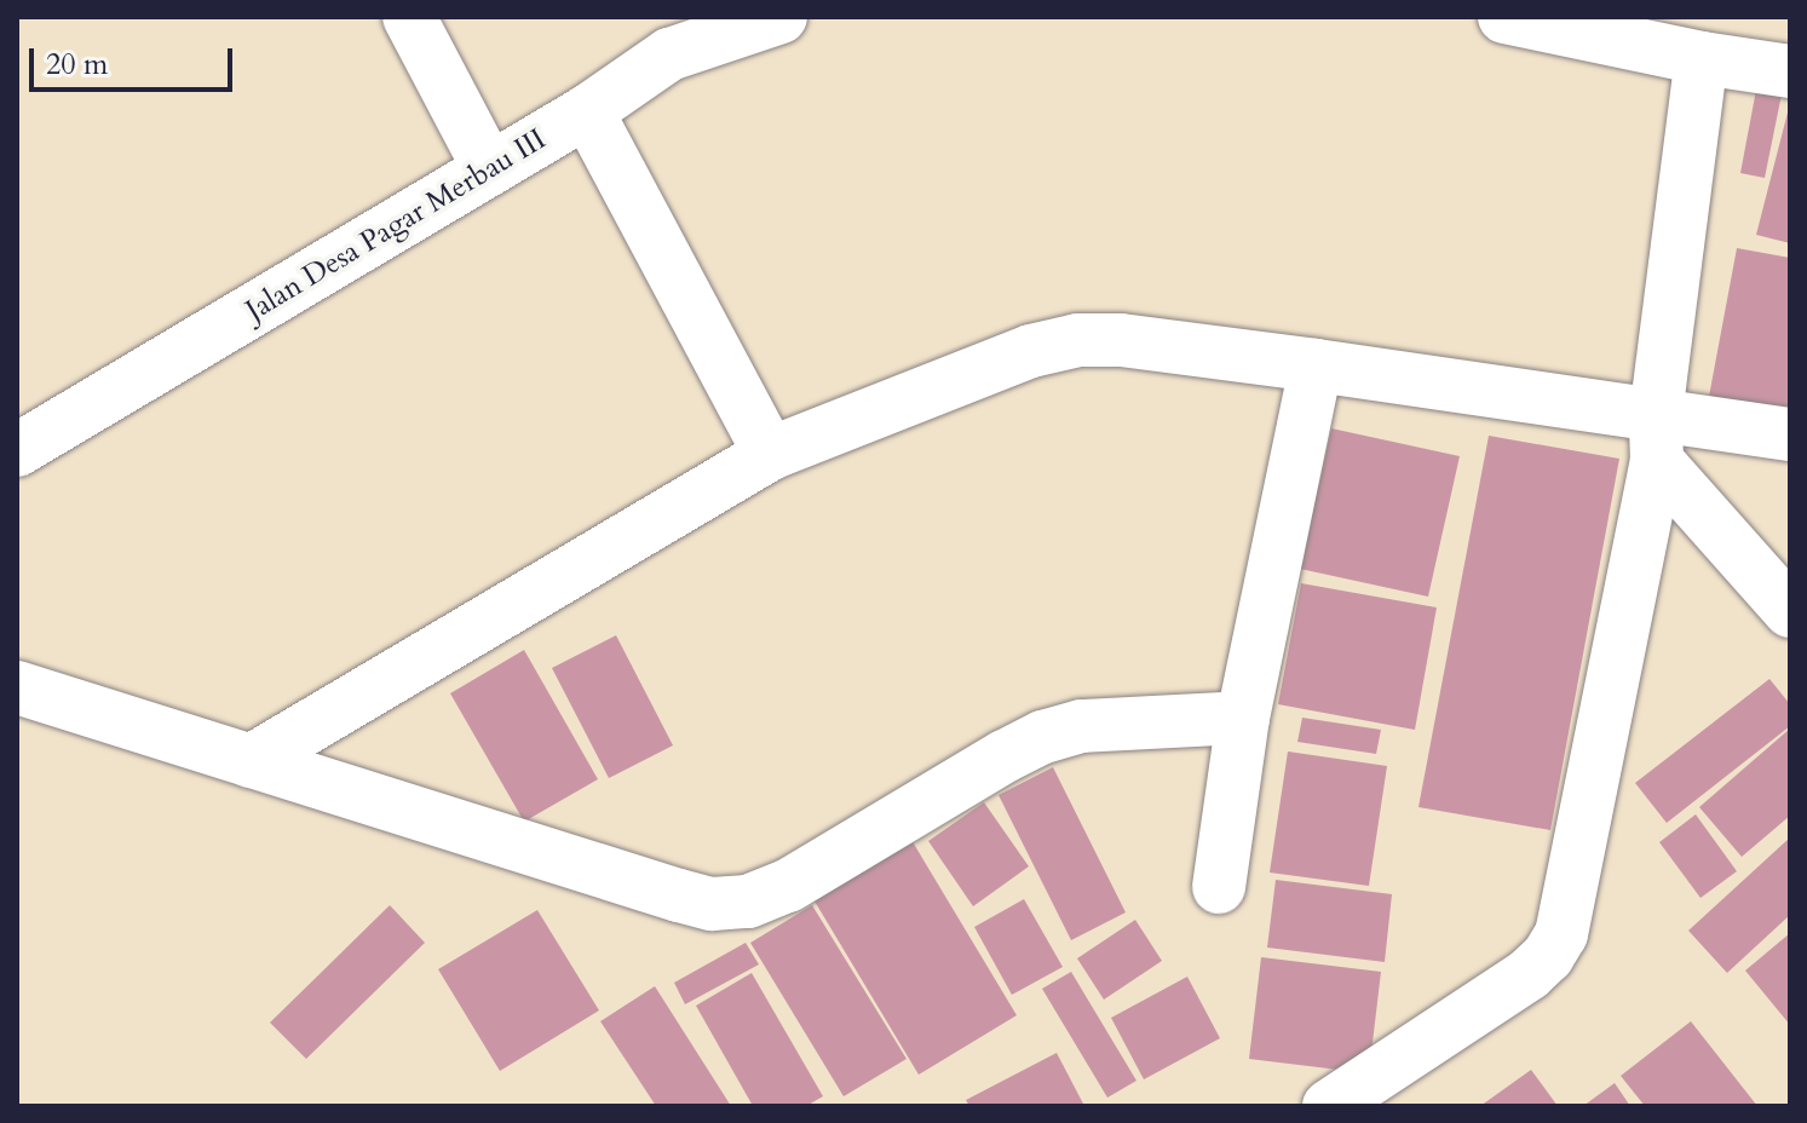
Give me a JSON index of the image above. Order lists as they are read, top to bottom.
{
  "streets": {
    "street": ["Jalan Desa Pagar Merbau III"]
  },
  "scale_bar": "20 m"
}
